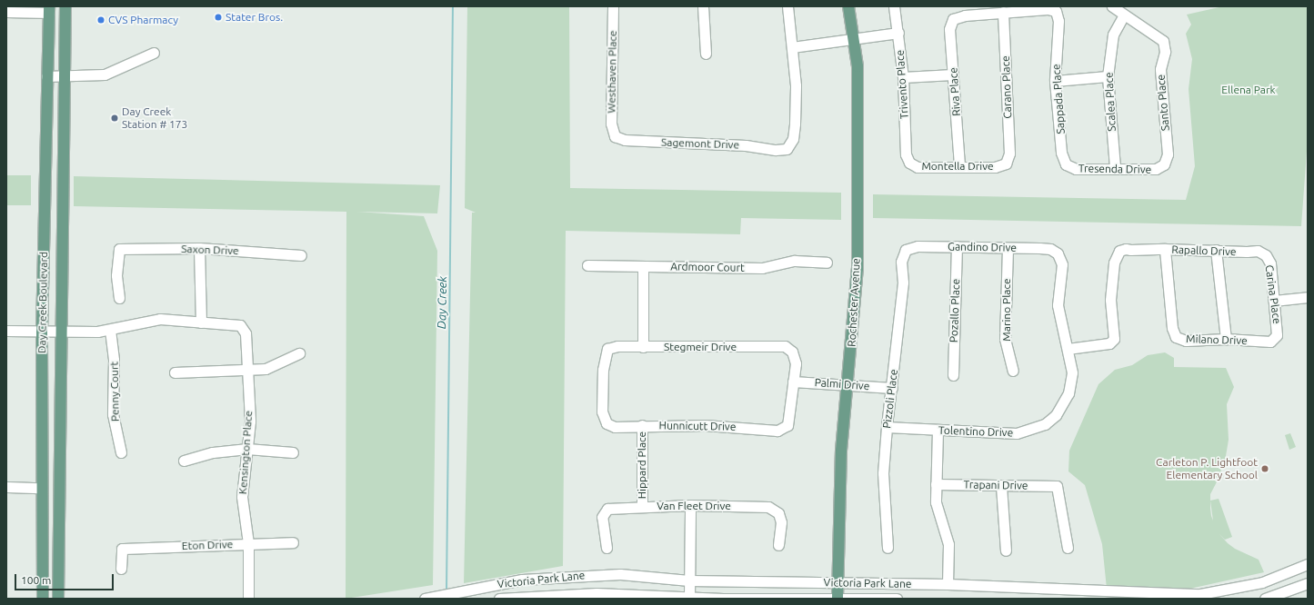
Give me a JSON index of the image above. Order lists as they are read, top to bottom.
{
  "streets": {
    "main road": ["Day Creek Boulevard", "Rochester Avenue"],
    "street": [
      "Westhaven Place",
      "Trivento Place",
      "Carano Place",
      "Riva Place",
      "Sappada Place",
      "Scalea Place",
      "Santo Place",
      "Sagemont Drive",
      "Montella Drive",
      "Tresenda Drive",
      "Gandino Drive",
      "Saxon Drive",
      "Rapallo Drive",
      "Ardmoor Court",
      "Carina Place",
      "Marino Place",
      "Pozallo Place",
      "Milano Drive",
      "Stegmeir Drive",
      "Palmi Drive",
      "Penny Court",
      "Pizzoli Place",
      "Hunnicutt Drive",
      "Tolentino Drive",
      "Kensington Place",
      "Hippard Place",
      "Trapani Drive",
      "Van Fleet Drive",
      "Eton Drive",
      "Victoria Park Lane"
    ]
  },
  "crossings": [
    ["Westhaven Place", "Sagemont Drive"],
    ["Trivento Place", "Montella Drive"],
    ["Carano Place", "Riva Place"],
    ["Carano Place", "Sappada Place"],
    ["Carano Place", "Montella Drive"],
    ["Riva Place", "Sappada Place"],
    ["Riva Place", "Montella Drive"],
    ["Sappada Place", "Tresenda Drive"],
    ["Scalea Place", "Santo Place"],
    ["Scalea Place", "Tresenda Drive"],
    ["Santo Place", "Tresenda Drive"],
    ["Gandino Drive", "Rapallo Drive"],
    ["Gandino Drive", "Marino Place"],
    ["Gandino Drive", "Pozallo Place"],
    ["Gandino Drive", "Pizzoli Place"],
    ["Gandino Drive", "Tolentino Drive"],
    ["Rapallo Drive", "Carina Place"],
    ["Rapallo Drive", "Milano Drive"],
    ["Rapallo Drive", "Tolentino Drive"],
    ["Carina Place", "Milano Drive"],
    ["Rochester Avenue", "Palmi Drive"],
    ["Rochester Avenue", "Victoria Park Lane"],
    ["Stegmeir Drive", "Palmi Drive"],
    ["Stegmeir Drive", "Hunnicutt Drive"],
    ["Palmi Drive", "Pizzoli Place"],
    ["Palmi Drive", "Hunnicutt Drive"],
    ["Pizzoli Place", "Tolentino Drive"],
    ["Hunnicutt Drive", "Hippard Place"],
    ["Kensington Place", "Eton Drive"],
    ["Hippard Place", "Van Fleet Drive"]
  ],
  "water": ["Day Creek"],
  "parks": ["Ellena Park"],
  "places": [
    "Stater Bros.",
    "CVS Pharmacy",
    "Day Creek Station # 173",
    "Carleton P. Lightfoot Elementary School"
  ],
  "scale_bar": "100 m"
}
